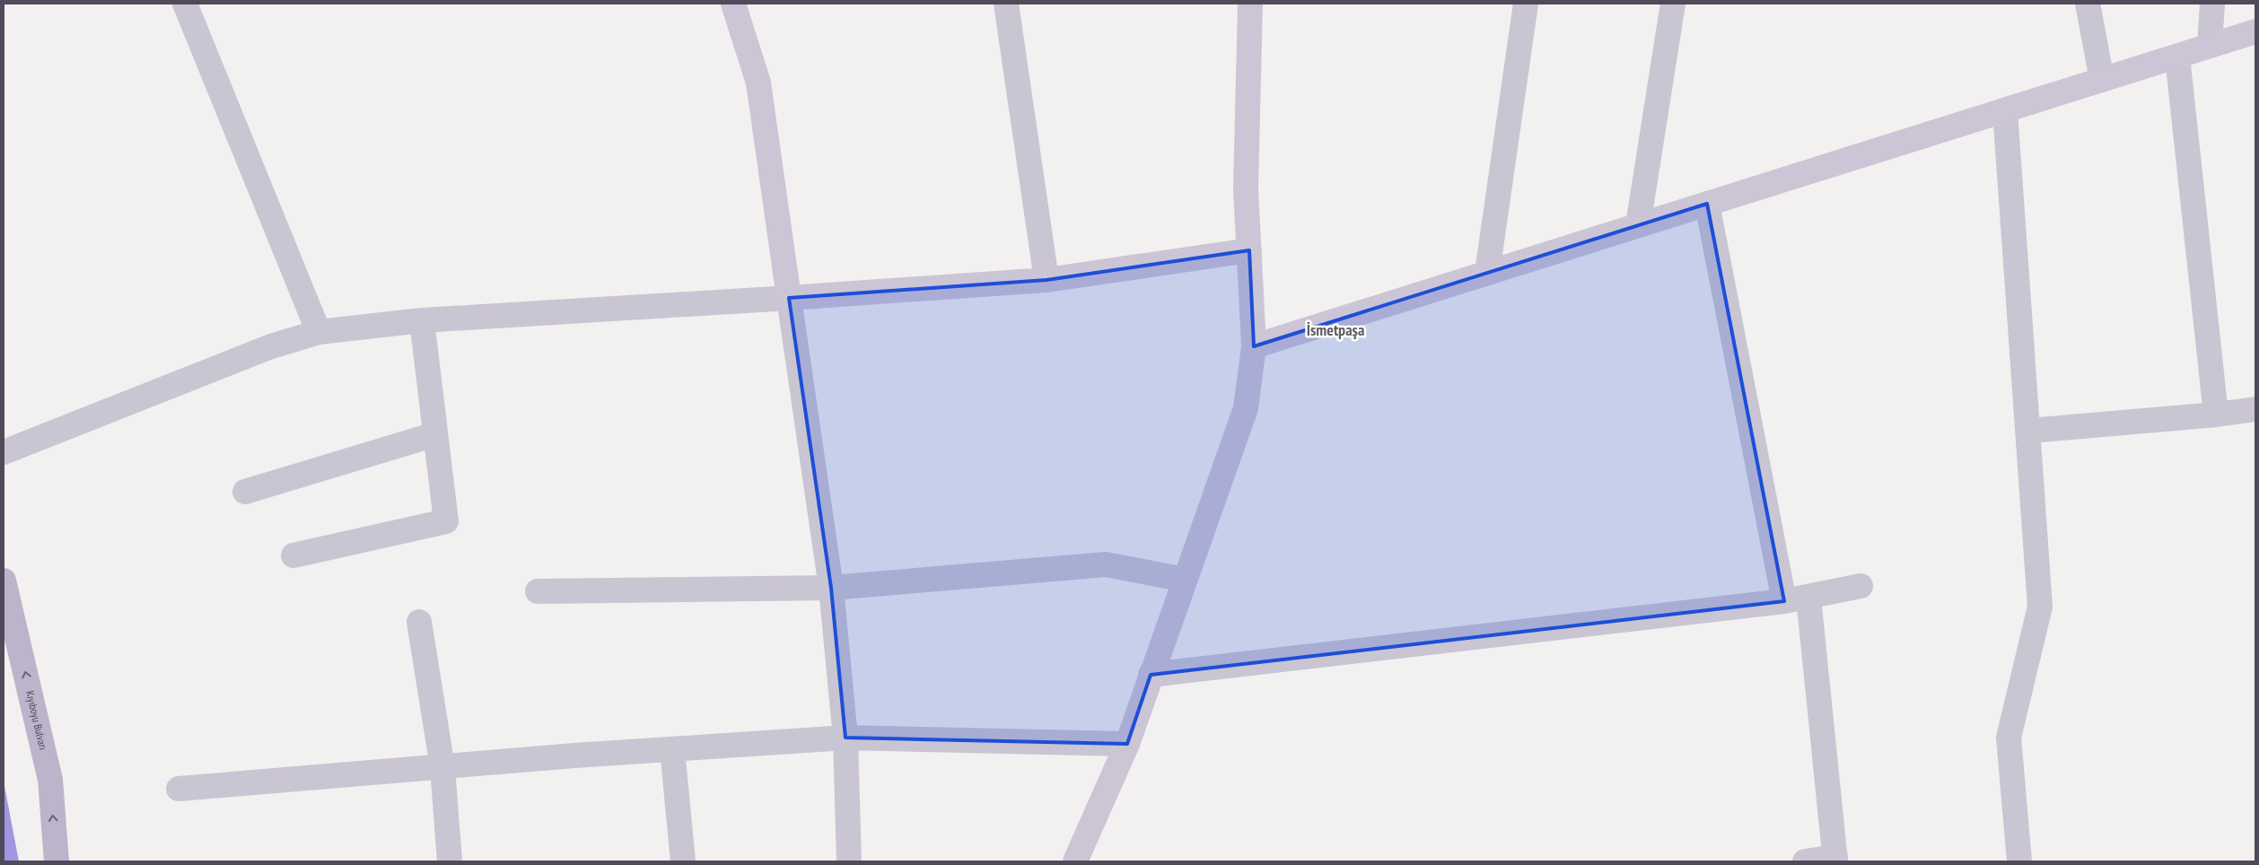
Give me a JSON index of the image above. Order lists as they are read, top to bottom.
{
  "streets": {
    "main road": ["Kıyıboyu Bulvarı"]
  },
  "one_way": ["Kıyıboyu Bulvarı"],
  "districts": ["İsmetpaşa"]
}
